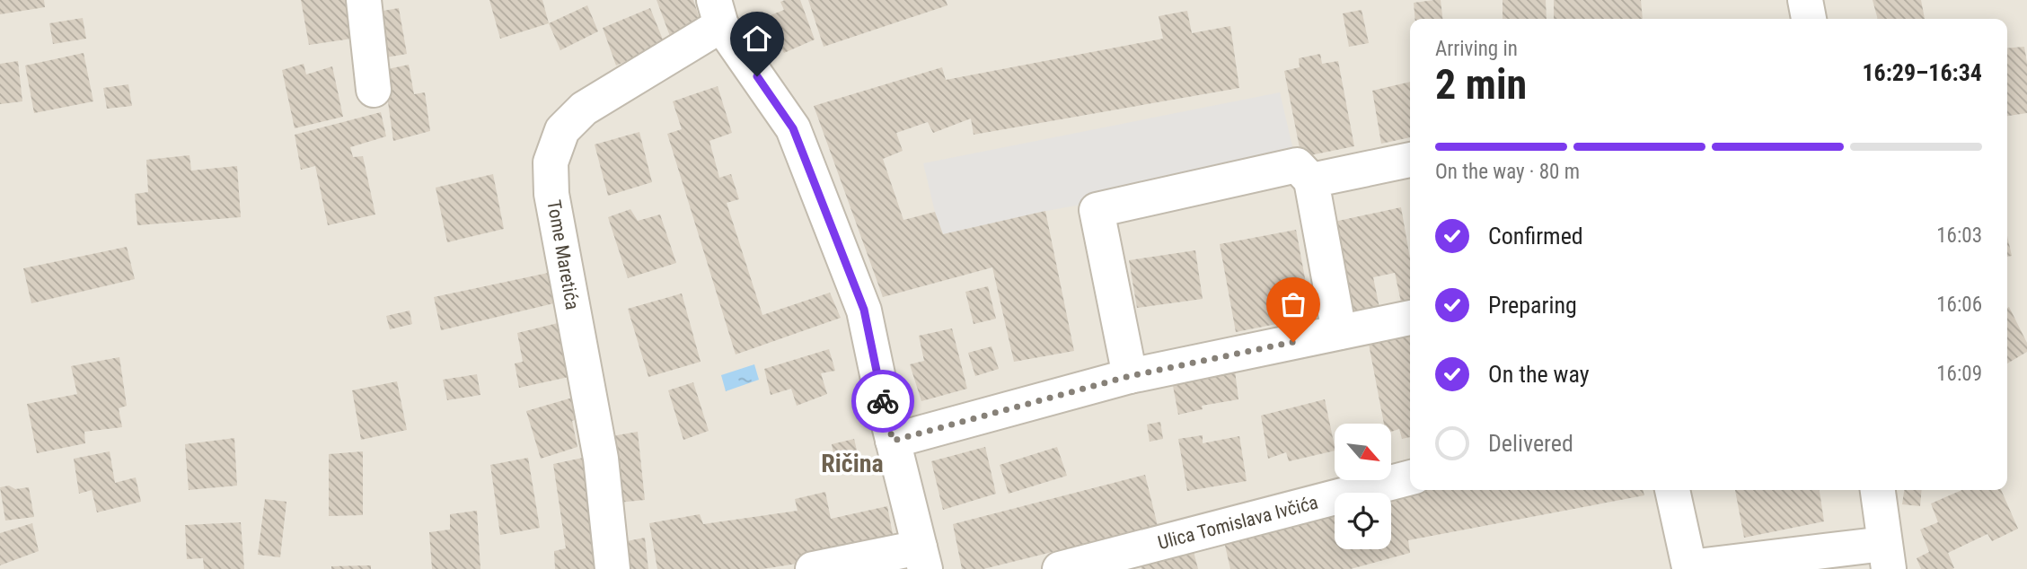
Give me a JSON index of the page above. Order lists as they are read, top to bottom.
{
  "streets": {
    "street": ["Tome Maretića", "Ulica Tomislava Ivčića"]
  },
  "districts": ["Ričina"],
  "north": "bottom right",
  "page": {
    "heading": ["2 min", "Arriving in", "16:29–16:34"],
    "bar": "On the way · 80 m",
    "list": [
      ["Confirmed", "16:03"],
      ["Preparing", "16:06"],
      ["On the way", "16:09"],
      "Delivered"
    ]
  }
}
